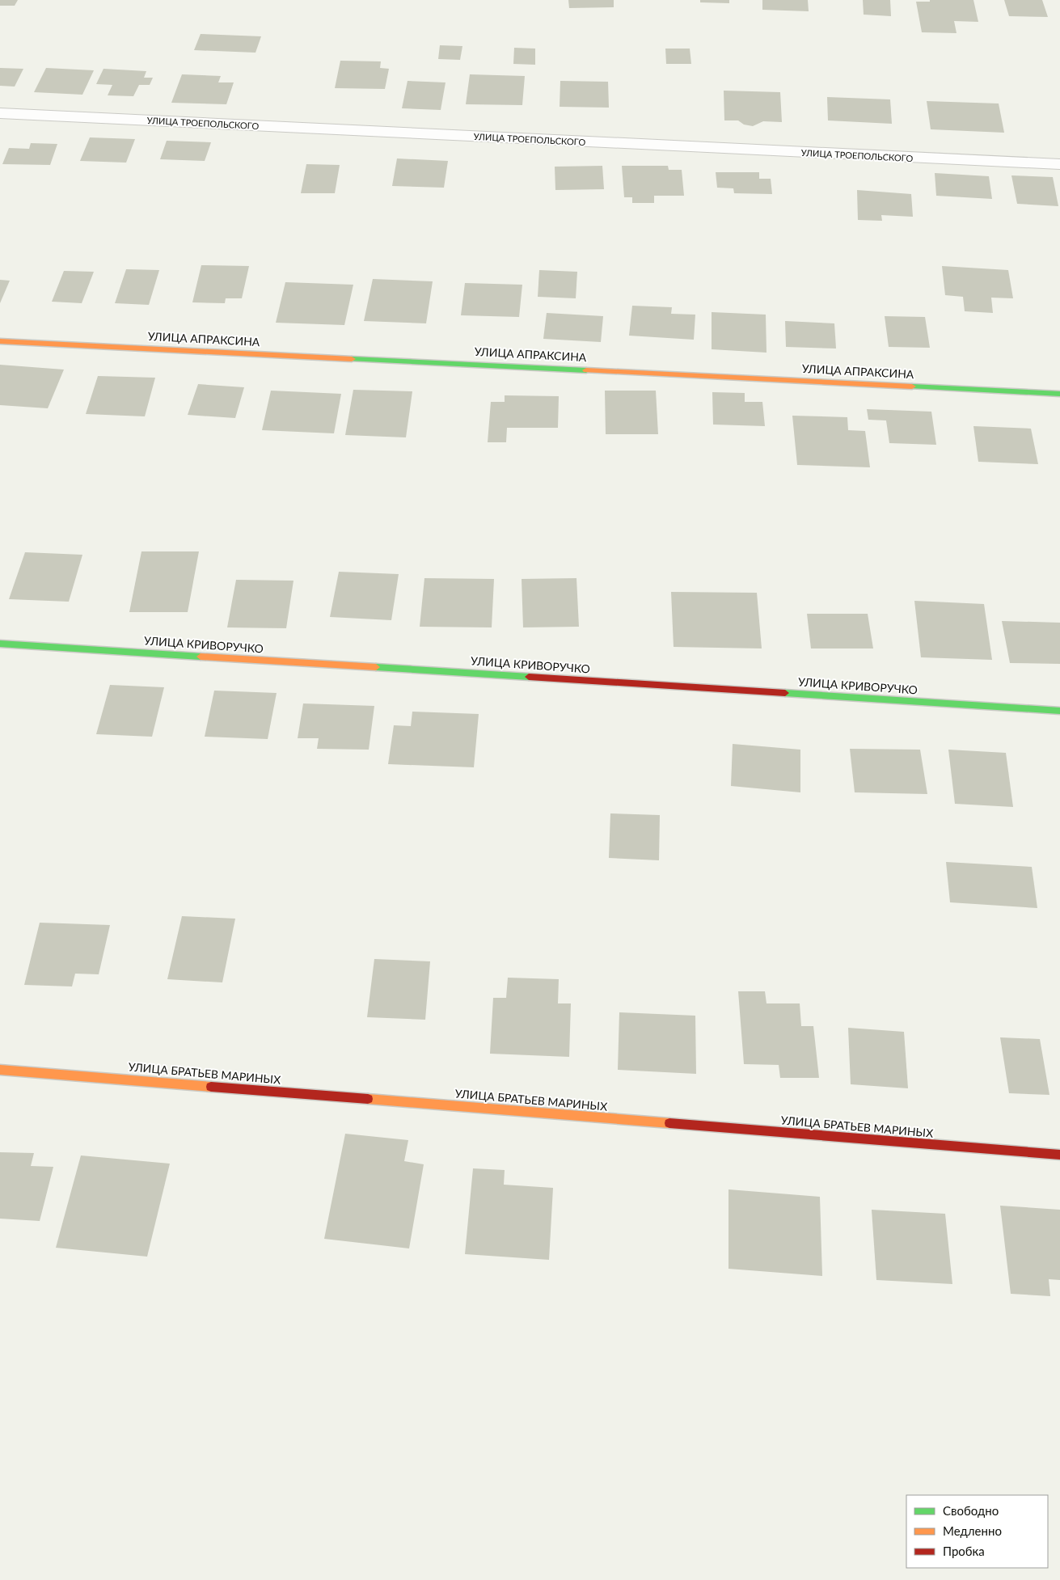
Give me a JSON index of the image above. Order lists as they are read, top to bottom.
{
  "streets": {
    "street": [
      "УЛИЦА ТРОЕПОЛЬСКОГО",
      "УЛИЦА АПРАКСИНА",
      "УЛИЦА КРИВОРУЧКО",
      "УЛИЦА БРАТЬЕВ МАРИНЫХ"
    ]
  },
  "legend": ["Свободно", "Медленно", "Пробка"]
}
